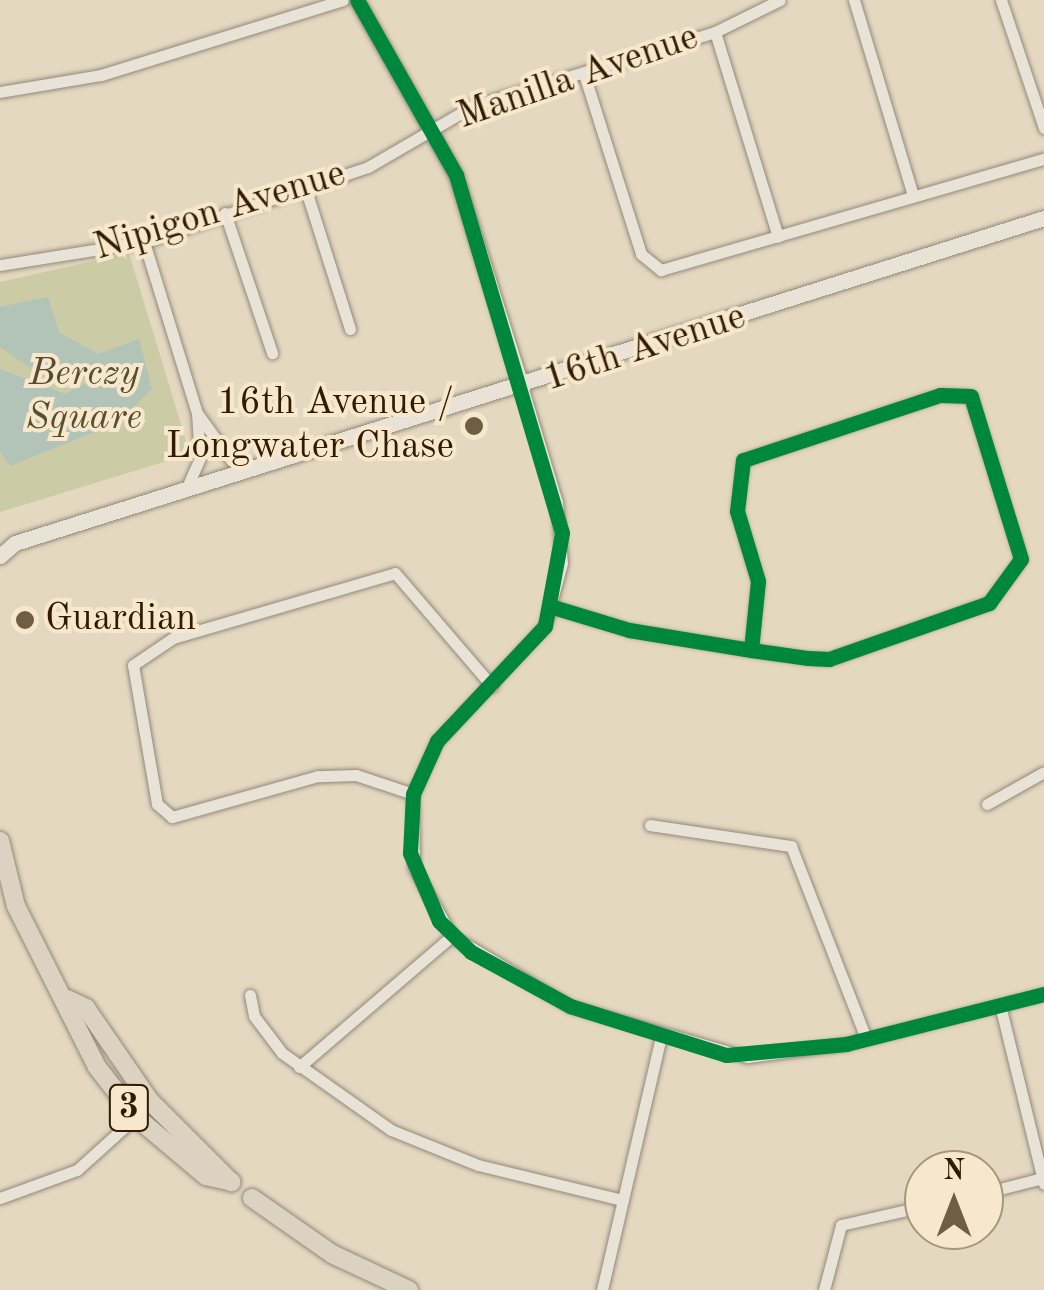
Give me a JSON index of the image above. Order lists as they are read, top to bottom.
{
  "streets": {
    "main road": ["16th Avenue", "3"],
    "street": ["Manilla Avenue", "Nipigon Avenue"]
  },
  "crossings": [
    ["Manilla Avenue", "Nipigon Avenue"]
  ],
  "parks": ["Berczy Square"],
  "places": ["16th Avenue / Longwater Chase", "Guardian"],
  "north": "top"
}
